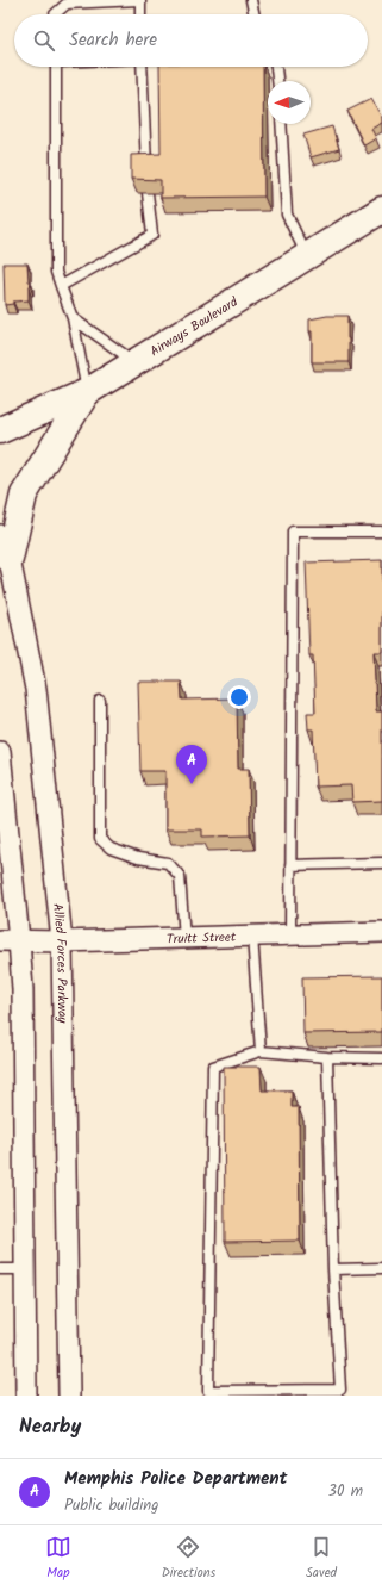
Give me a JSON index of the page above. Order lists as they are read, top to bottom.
{
  "streets": {
    "main road": ["Airways Boulevard"],
    "street": ["Truitt Street", "Allied Forces Parkway"]
  },
  "crossings": [
    ["Truitt Street", "Allied Forces Parkway"]
  ],
  "north": "left",
  "page": {
    "search": "Search here",
    "pins": "A",
    "heading": "Nearby",
    "list": [
      {
        "mark": "A",
        "name": "Memphis Police Department",
        "note": "Public building",
        "value": "30 m"
      }
    ],
    "nav": ["Map", "Directions", "Saved"]
  }
}
